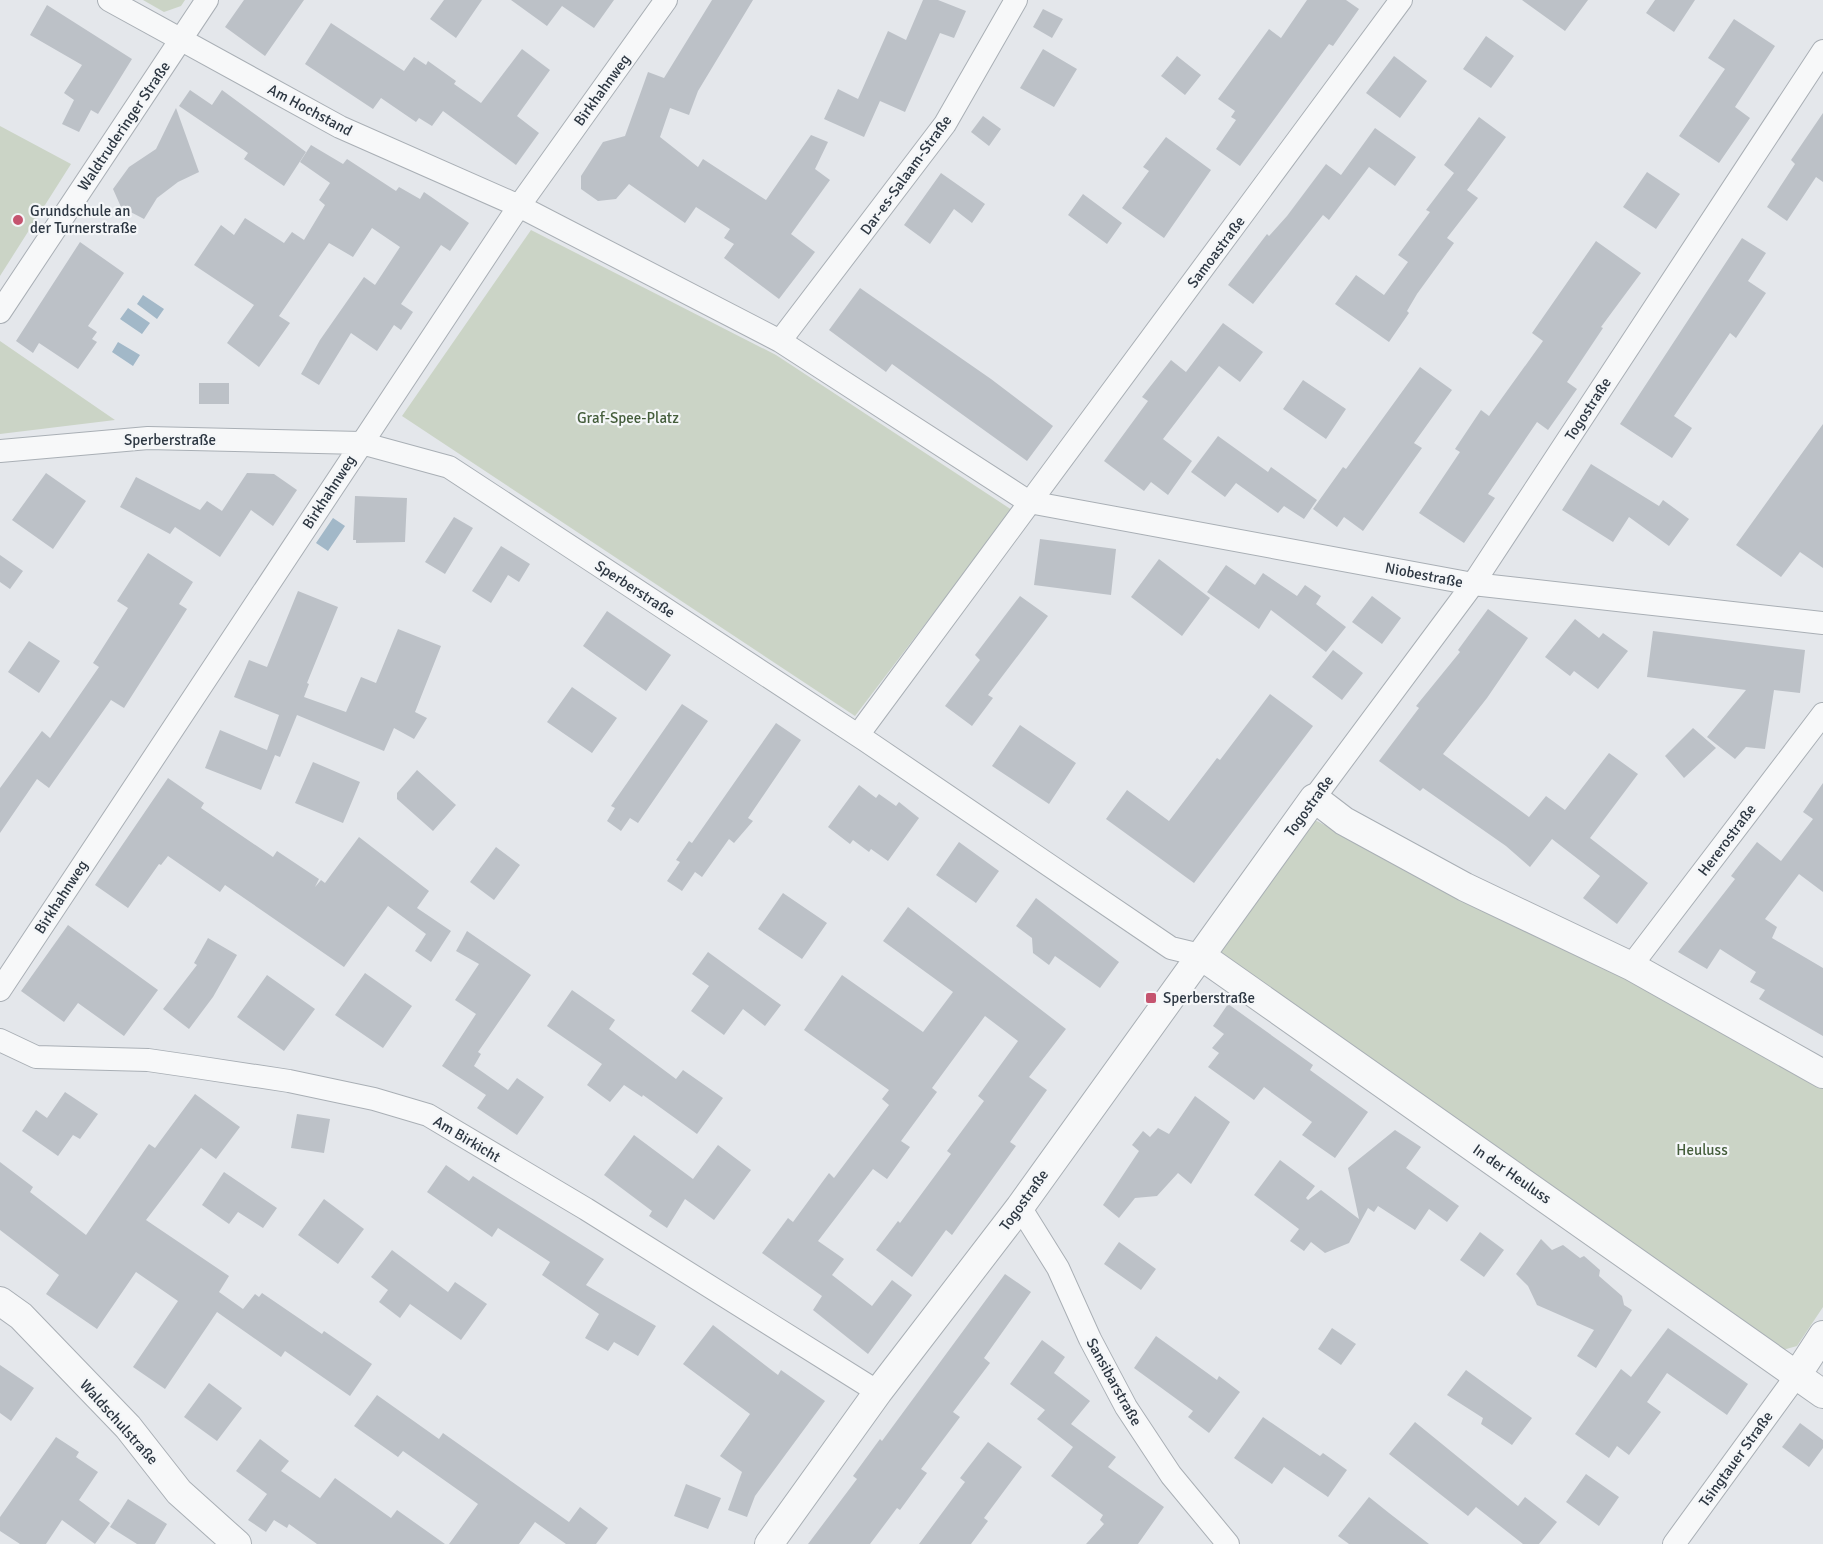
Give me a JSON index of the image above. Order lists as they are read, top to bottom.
{
  "streets": {
    "street": [
      "Birkhahnweg",
      "Am Hochstand",
      "Waldtruderinger Straße",
      "Dar-es-Salaam-Straße",
      "Samoastraße",
      "Togostraße",
      "Sperberstraße",
      "Niobestraße",
      "Hererostraße",
      "Am Birkicht",
      "In der Heuluss",
      "Sansibarstraße",
      "Waldschulstraße",
      "Tsingtauer Straße"
    ]
  },
  "crossings": [
    ["Birkhahnweg", "Am Hochstand"],
    ["Birkhahnweg", "Sperberstraße"],
    ["Am Hochstand", "Waldtruderinger Straße"],
    ["Samoastraße", "Niobestraße"],
    ["Togostraße", "Sperberstraße"],
    ["Togostraße", "Niobestraße"],
    ["Togostraße", "Am Birkicht"],
    ["Togostraße", "In der Heuluss"],
    ["Togostraße", "Sansibarstraße"],
    ["Sperberstraße", "In der Heuluss"],
    ["In der Heuluss", "Tsingtauer Straße"]
  ],
  "parks": ["Graf-Spee-Platz", "Heuluss"],
  "places": {
    "other": ["Grundschule an der Turnerstraße"],
    "transit": ["Sperberstraße"]
  }
}
